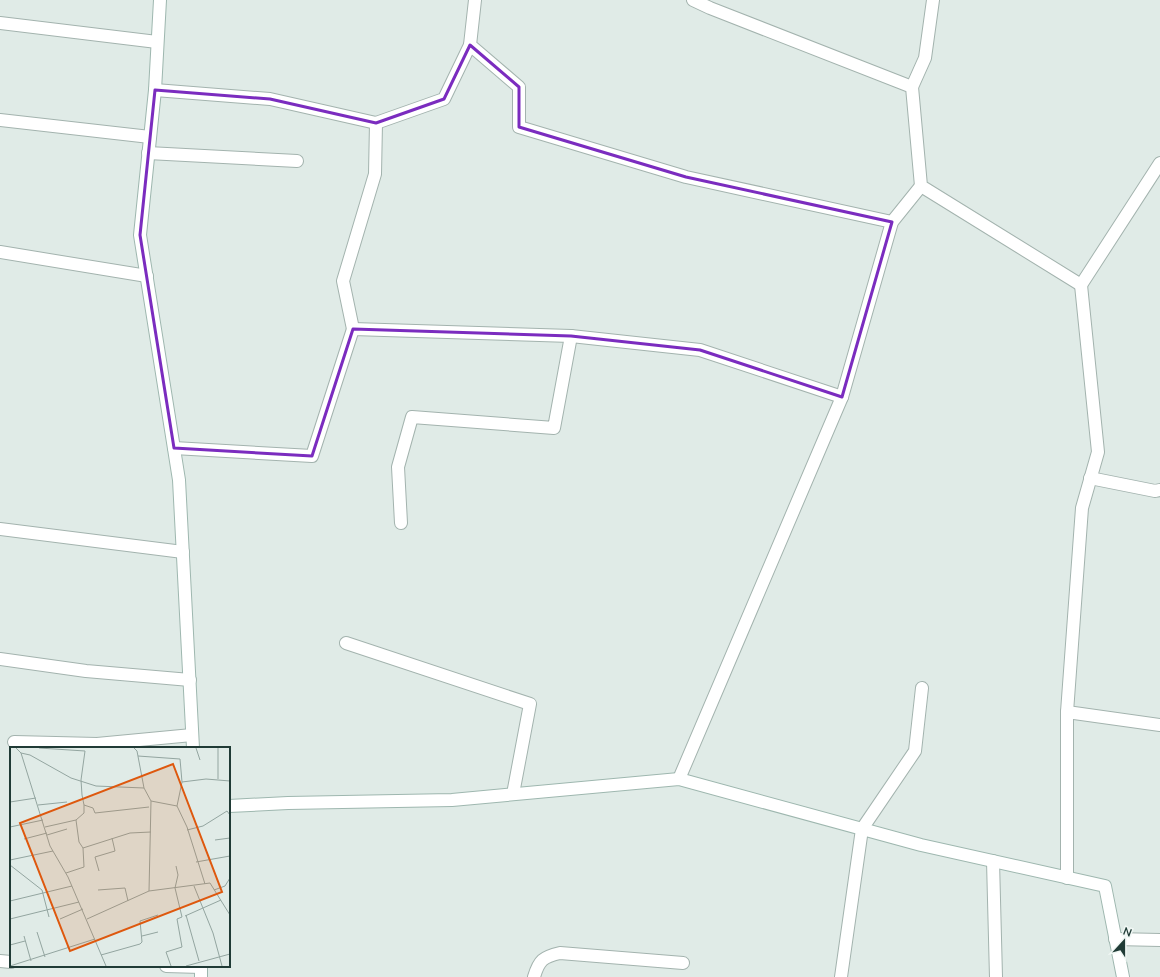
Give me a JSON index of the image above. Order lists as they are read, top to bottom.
{
  "north": "top"
}
